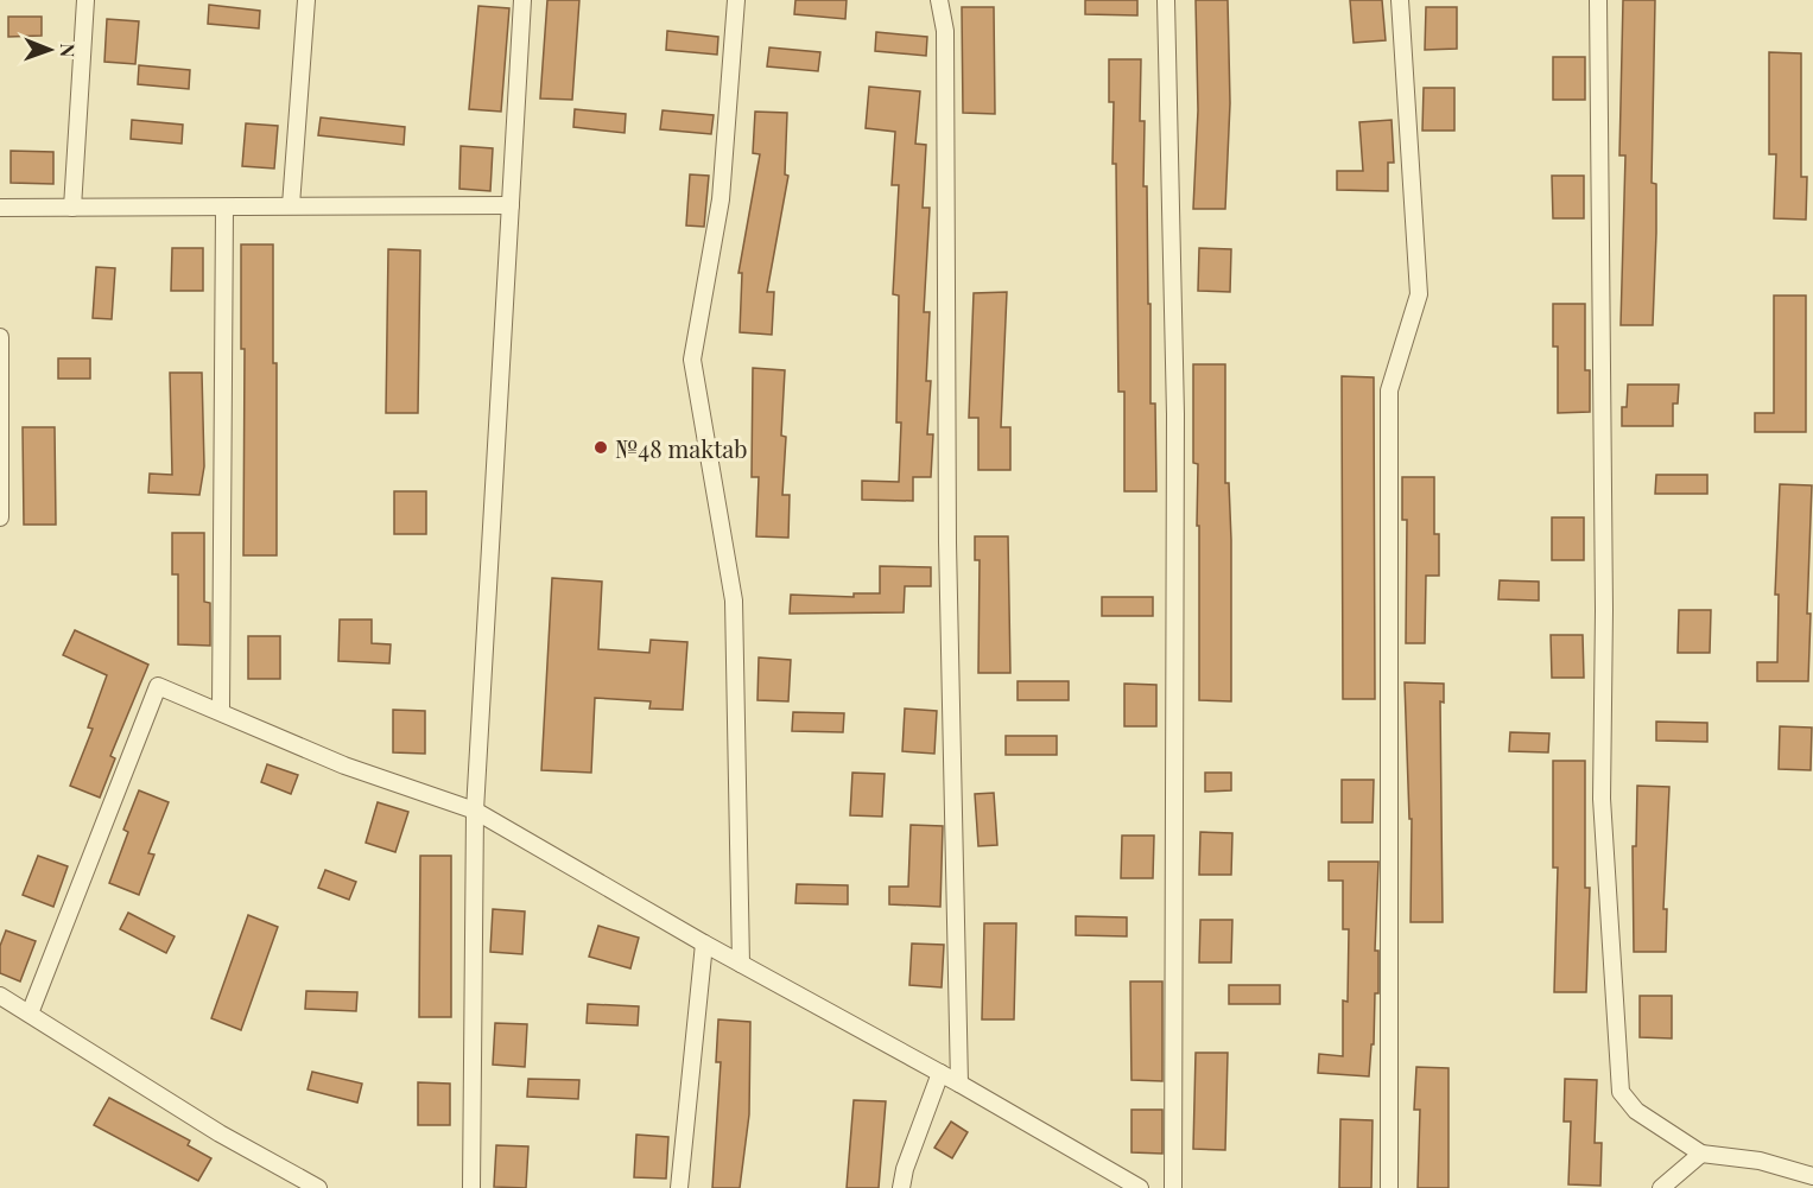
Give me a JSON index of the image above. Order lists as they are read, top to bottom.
{
  "places": ["№48 maktab"],
  "north": "right"
}
